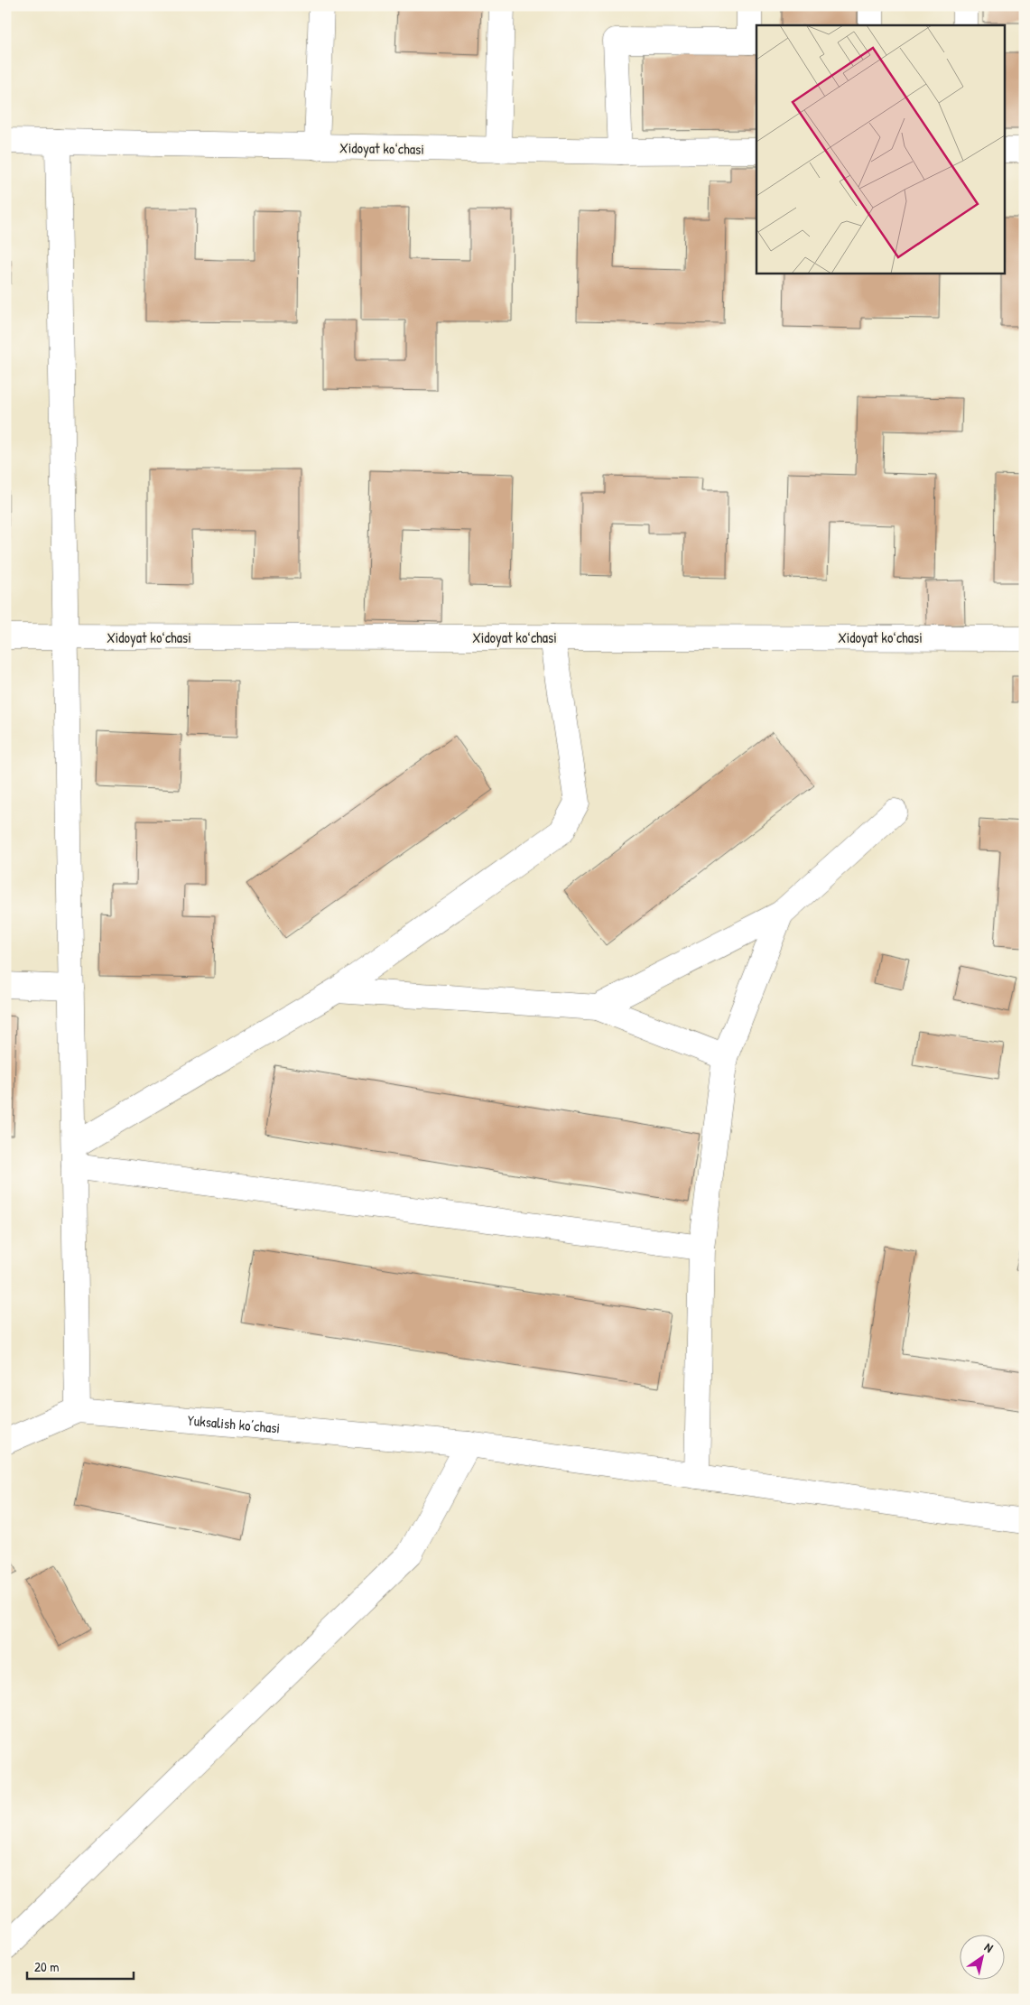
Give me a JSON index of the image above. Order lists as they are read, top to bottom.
{
  "streets": {
    "street": ["Xidoyat koʻchasi", "Yuksalish ko’chasi"]
  },
  "scale_bar": "20 m",
  "north": "top right"
}
